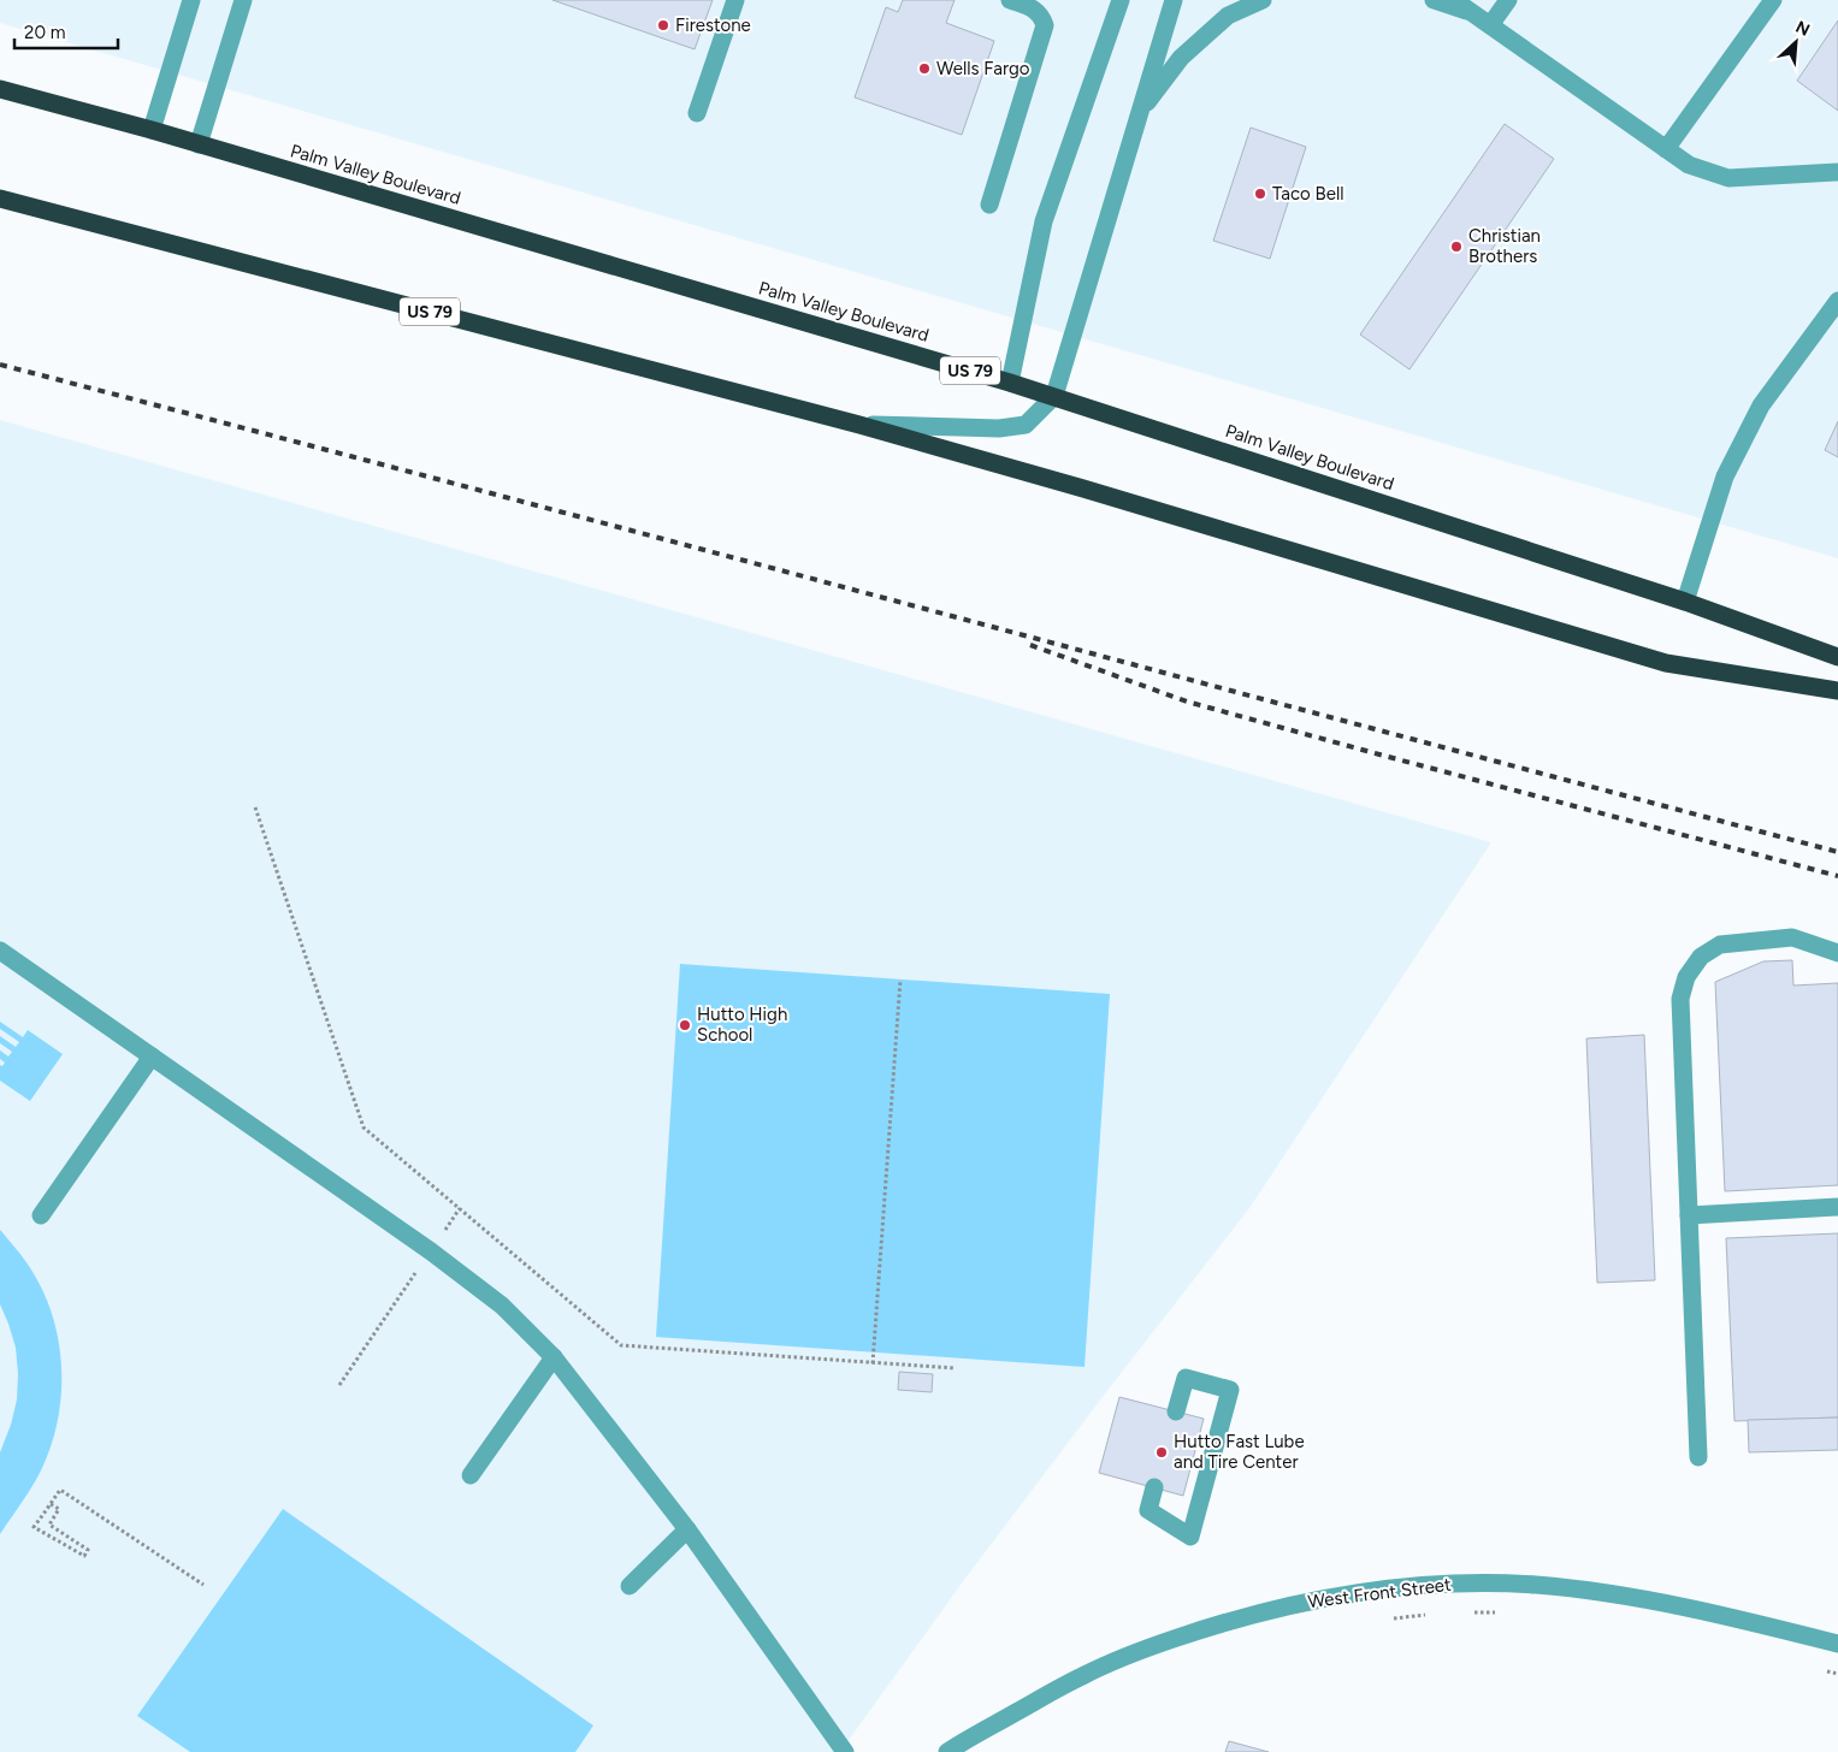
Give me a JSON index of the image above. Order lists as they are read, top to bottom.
{
  "streets": {
    "highway": ["Palm Valley Boulevard", "US 79"],
    "street": ["West Front Street"]
  },
  "places": [
    "Firestone",
    "Wells Fargo",
    "Taco Bell",
    "Christian Brothers",
    "Hutto High School",
    "Hutto Fast Lube and Tire Center"
  ],
  "scale_bar": "20 m",
  "north": "top right"
}
